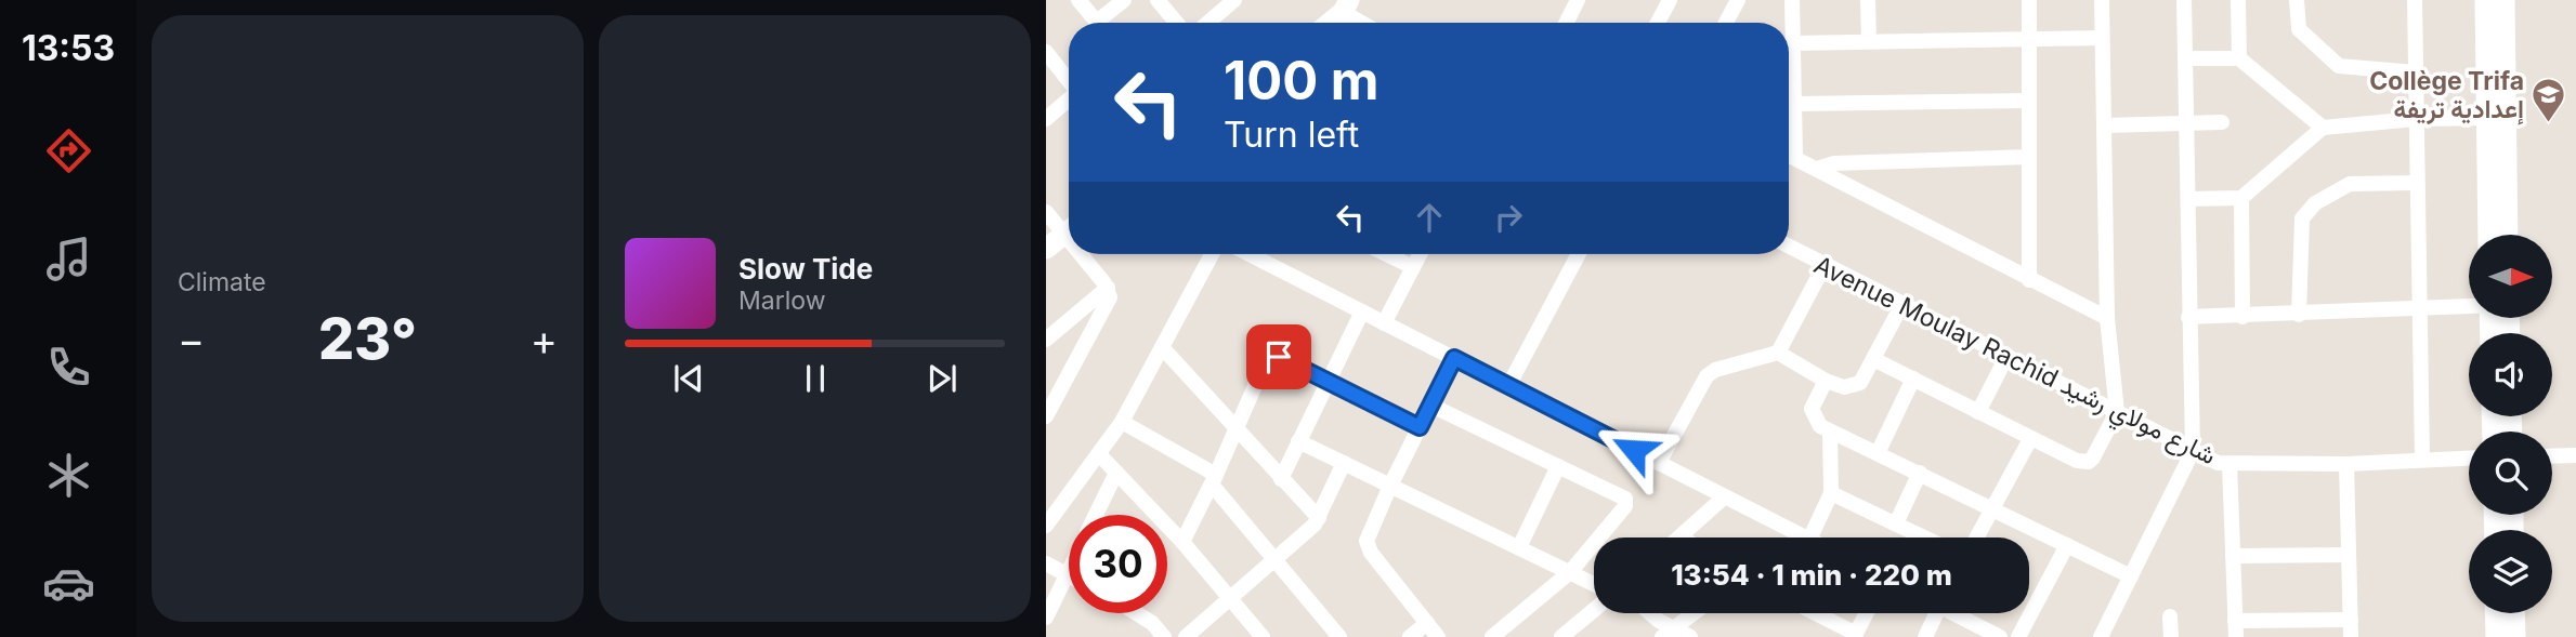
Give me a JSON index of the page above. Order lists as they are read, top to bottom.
{
  "streets": {
    "street": ["Avenue Moulay Rachid شارع مولاي رشيد"]
  },
  "places": {
    "school or university": ["Collège Trifa إعدادية تريفة"]
  },
  "north": "right",
  "page": {
    "tabs": "13:53",
    "tile": "Climate",
    "turn": ["100 m", "Turn left"],
    "song": ["Slow Tide", "Marlow"],
    "heat": ["−", "23°", "+"],
    "limit": "30",
    "trip": "13:54 · 1 min · 220 m"
  }
}
